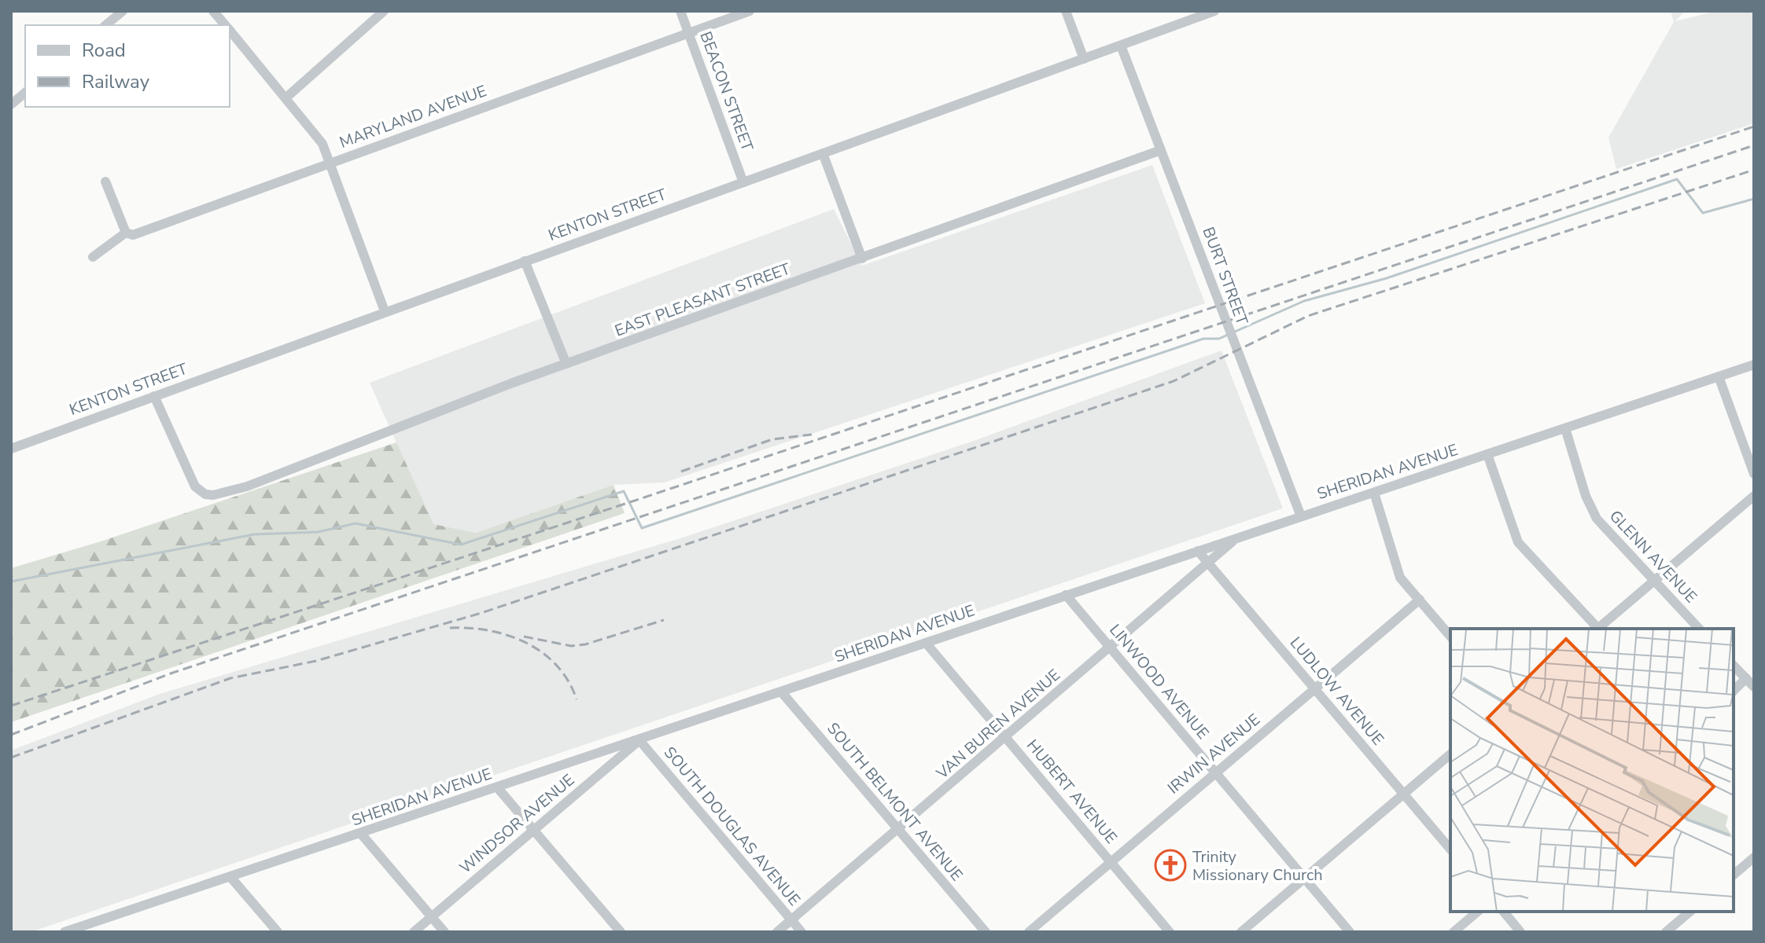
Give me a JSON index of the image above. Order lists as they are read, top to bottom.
{
  "streets": {
    "street": [
      "BEACON STREET",
      "MARYLAND AVENUE",
      "KENTON STREET",
      "BURT STREET",
      "EAST PLEASANT STREET",
      "SHERIDAN AVENUE",
      "GLENN AVENUE",
      "LINWOOD AVENUE",
      "LUDLOW AVENUE",
      "VAN BUREN AVENUE",
      "IRWIN AVENUE",
      "HUBERT AVENUE",
      "SOUTH BELMONT AVENUE",
      "WINDSOR AVENUE",
      "SOUTH DOUGLAS AVENUE"
    ]
  },
  "crossings": [
    ["BEACON STREET", "MARYLAND AVENUE"],
    ["BEACON STREET", "KENTON STREET"],
    ["KENTON STREET", "BURT STREET"],
    ["KENTON STREET", "EAST PLEASANT STREET"],
    ["BURT STREET", "EAST PLEASANT STREET"],
    ["BURT STREET", "SHERIDAN AVENUE"],
    ["SHERIDAN AVENUE", "GLENN AVENUE"],
    ["SHERIDAN AVENUE", "LINWOOD AVENUE"],
    ["SHERIDAN AVENUE", "LUDLOW AVENUE"],
    ["SHERIDAN AVENUE", "VAN BUREN AVENUE"],
    ["SHERIDAN AVENUE", "HUBERT AVENUE"],
    ["SHERIDAN AVENUE", "SOUTH BELMONT AVENUE"],
    ["SHERIDAN AVENUE", "WINDSOR AVENUE"],
    ["SHERIDAN AVENUE", "SOUTH DOUGLAS AVENUE"],
    ["LINWOOD AVENUE", "VAN BUREN AVENUE"],
    ["LINWOOD AVENUE", "IRWIN AVENUE"],
    ["LUDLOW AVENUE", "VAN BUREN AVENUE"],
    ["LUDLOW AVENUE", "IRWIN AVENUE"],
    ["VAN BUREN AVENUE", "HUBERT AVENUE"],
    ["VAN BUREN AVENUE", "SOUTH BELMONT AVENUE"],
    ["VAN BUREN AVENUE", "SOUTH DOUGLAS AVENUE"],
    ["IRWIN AVENUE", "HUBERT AVENUE"],
    ["WINDSOR AVENUE", "SOUTH DOUGLAS AVENUE"]
  ],
  "places": {
    "church": ["Trinity Missionary Church"]
  },
  "legend": ["Road", "Railway"]
}
